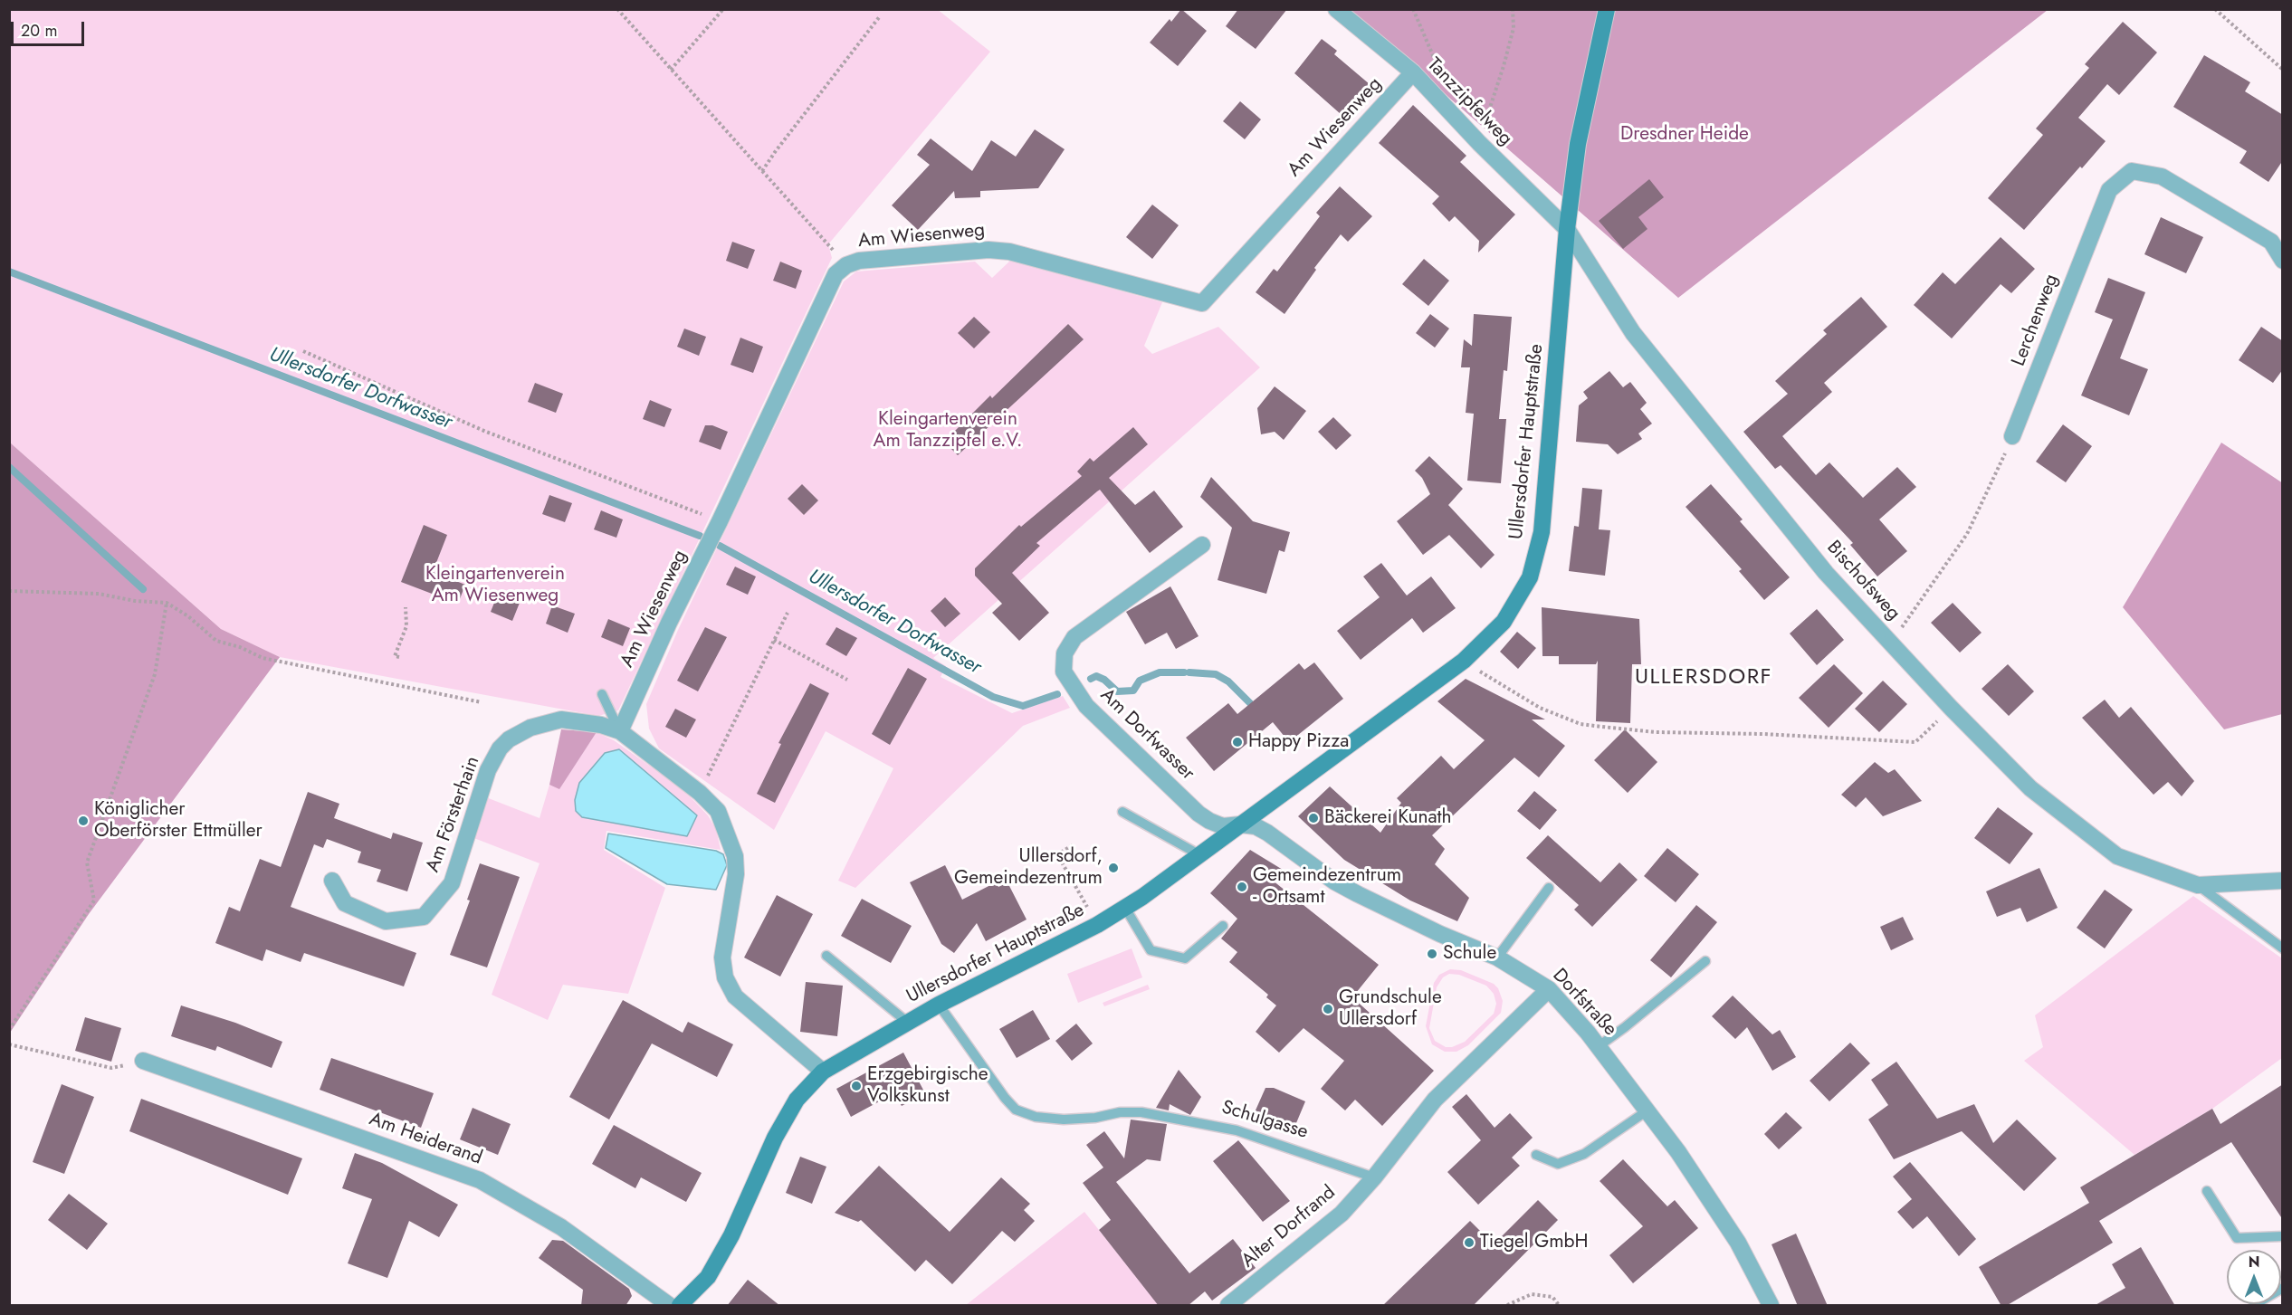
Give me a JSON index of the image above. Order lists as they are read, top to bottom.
{
  "streets": {
    "main road": ["Ullersdorfer Hauptstraße"],
    "street": [
      "Tanzzipfelweg",
      "Am Wiesenweg",
      "Lerchenweg",
      "Bischofsweg",
      "Am Dorfwasser",
      "Am Försterhain",
      "Dorfstraße",
      "Am Heiderand",
      "Alter Dorfrand"
    ],
    "lane": ["Schulgasse"]
  },
  "crossings": [
    ["Tanzzipfelweg", "Am Wiesenweg"],
    ["Tanzzipfelweg", "Ullersdorfer Hauptstraße"],
    ["Tanzzipfelweg", "Bischofsweg"],
    ["Am Wiesenweg", "Am Försterhain"],
    ["Ullersdorfer Hauptstraße", "Bischofsweg"],
    ["Ullersdorfer Hauptstraße", "Am Dorfwasser"],
    ["Ullersdorfer Hauptstraße", "Am Försterhain"],
    ["Ullersdorfer Hauptstraße", "Dorfstraße"],
    ["Ullersdorfer Hauptstraße", "Schulgasse"],
    ["Am Dorfwasser", "Dorfstraße"],
    ["Schulgasse", "Alter Dorfrand"]
  ],
  "districts": ["ULLERSDORF"],
  "water": ["Ullersdorfer Dorfwasser"],
  "parks": ["Dresdner Heide", "Kleingartenverein Am Tanzzipfel e.V.", "Kleingartenverein Am Wiesenweg"],
  "places": [
    "Happy Pizza",
    "Bäckerei Kunath",
    "Königlicher Oberförster Ettmüller",
    "Ullersdorf, Gemeindezentrum",
    "Gemeindezentrum - Ortsamt",
    "Schule",
    "Grundschule Ullersdorf",
    "Erzgebirgische Volkskunst",
    "Tiegel GmbH"
  ],
  "scale_bar": "20 m",
  "north": "top"
}
